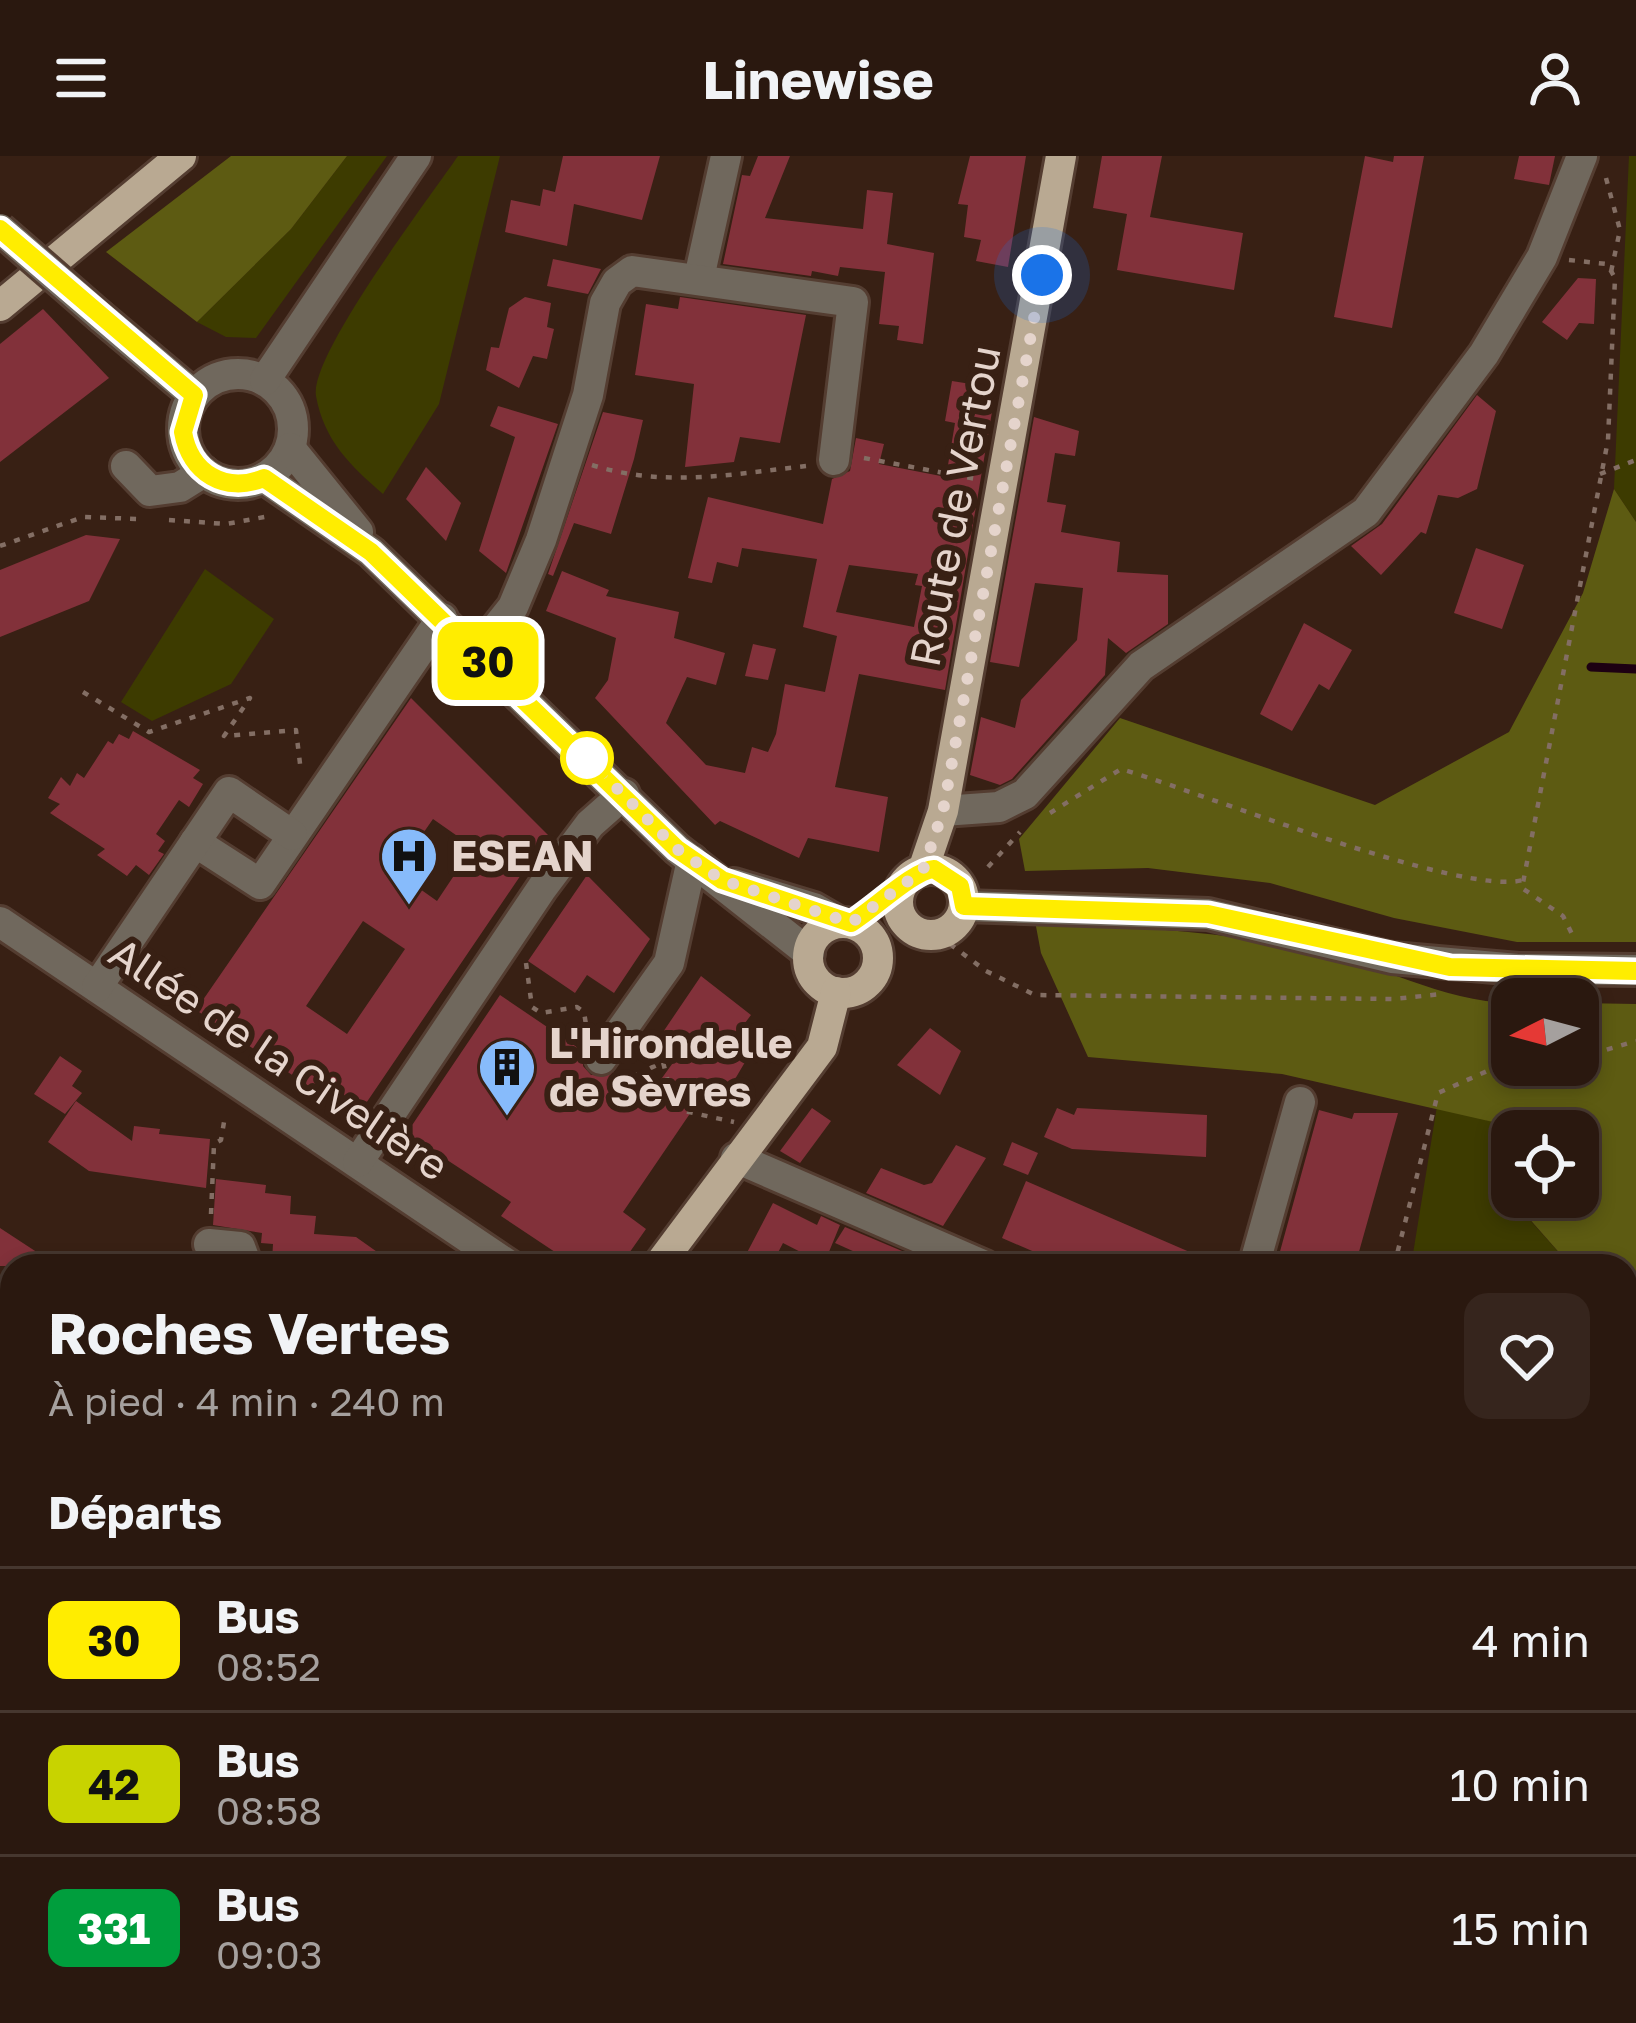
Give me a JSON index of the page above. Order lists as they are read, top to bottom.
{
  "streets": {
    "main road": ["Route de Vertou"],
    "street": ["Allée de la Civelière"]
  },
  "places": {
    "hospital": ["ESEAN"],
    "building": ["L'Hirondelle de Sèvres"]
  },
  "lines": ["bus line 30"],
  "north": "left",
  "page": {
    "header": "Linewise",
    "on_map": "30",
    "heading": [
      ["Roches Vertes", "À pied · 4 min · 240 m"],
      "Départs"
    ],
    "list": [
      {
        "mark": "30",
        "name": "Bus",
        "note": "08:52",
        "value": "4 min"
      },
      {
        "mark": "42",
        "name": "Bus",
        "note": "08:58",
        "value": "10 min"
      },
      {
        "mark": "331",
        "name": "Bus",
        "note": "09:03",
        "value": "15 min"
      }
    ]
  }
}
